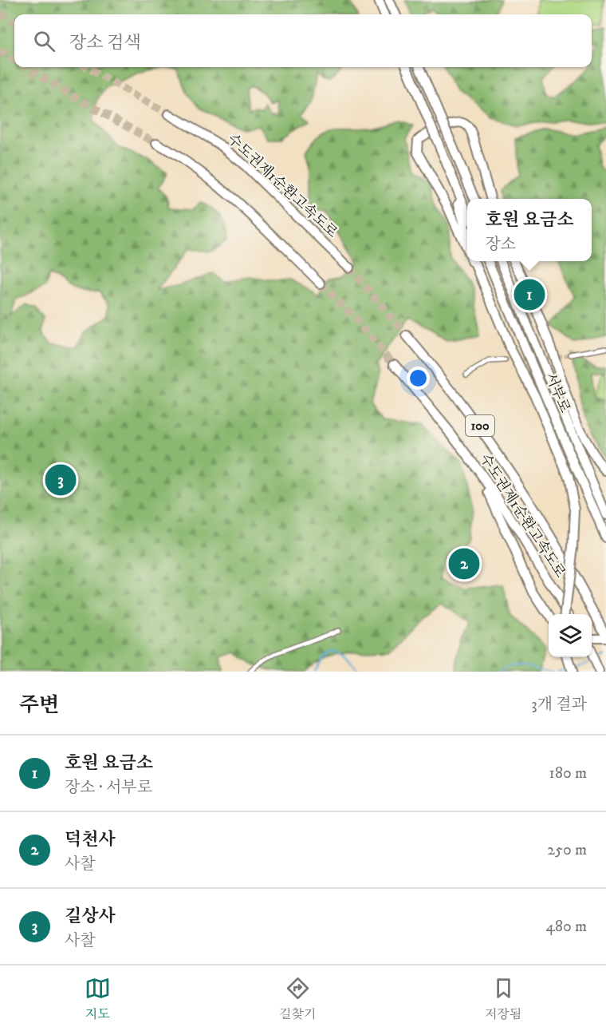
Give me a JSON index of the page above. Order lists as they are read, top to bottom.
{
  "streets": {
    "highway": ["수도권제1순환고속도로", "서부로", "100"]
  },
  "page": {
    "search": "장소 검색",
    "popup": ["호원 요금소", "장소"],
    "pins": ["1", "3", "2"],
    "heading": ["주변", "3개 결과"],
    "list": [
      {
        "mark": "1",
        "name": "호원 요금소",
        "note": "장소 · 서부로",
        "value": "180 m"
      },
      {
        "mark": "2",
        "name": "덕천사",
        "note": "사찰",
        "value": "250 m"
      },
      {
        "mark": "3",
        "name": "길상사",
        "note": "사찰",
        "value": "480 m"
      }
    ],
    "nav": ["지도", "길찾기", "저장됨"]
  }
}
